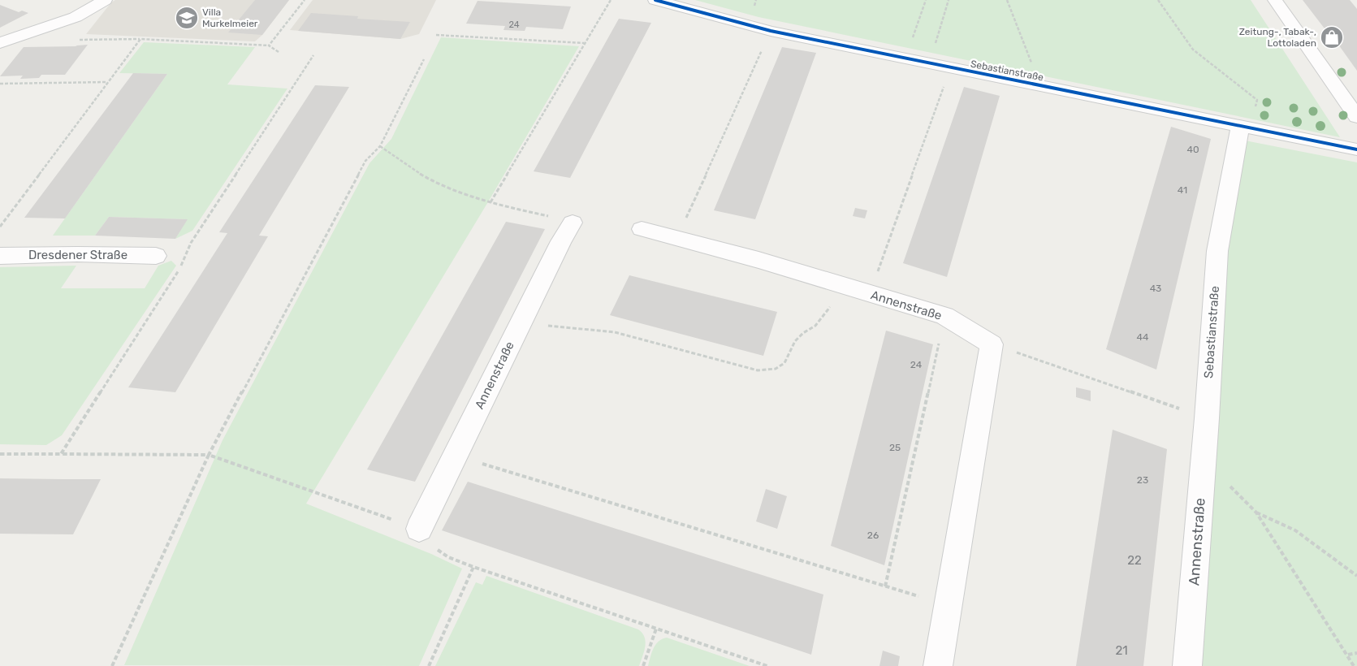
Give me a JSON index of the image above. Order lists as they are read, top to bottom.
{
  "streets": {
    "street": ["Sebastianstraße", "Dresdener Straße", "Annenstraße"]
  },
  "crossings": [
    ["Sebastianstraße", "Annenstraße"]
  ],
  "places": {
    "school or university": ["Villa Murkelmeier"],
    "shop": ["Zeitung-, Tabak-, Lottoladen"]
  },
  "house_numbers": [
    "24",
    "40",
    "41",
    "43",
    "44",
    "24",
    "25",
    "23",
    "26",
    "22",
    "21"
  ]
}
